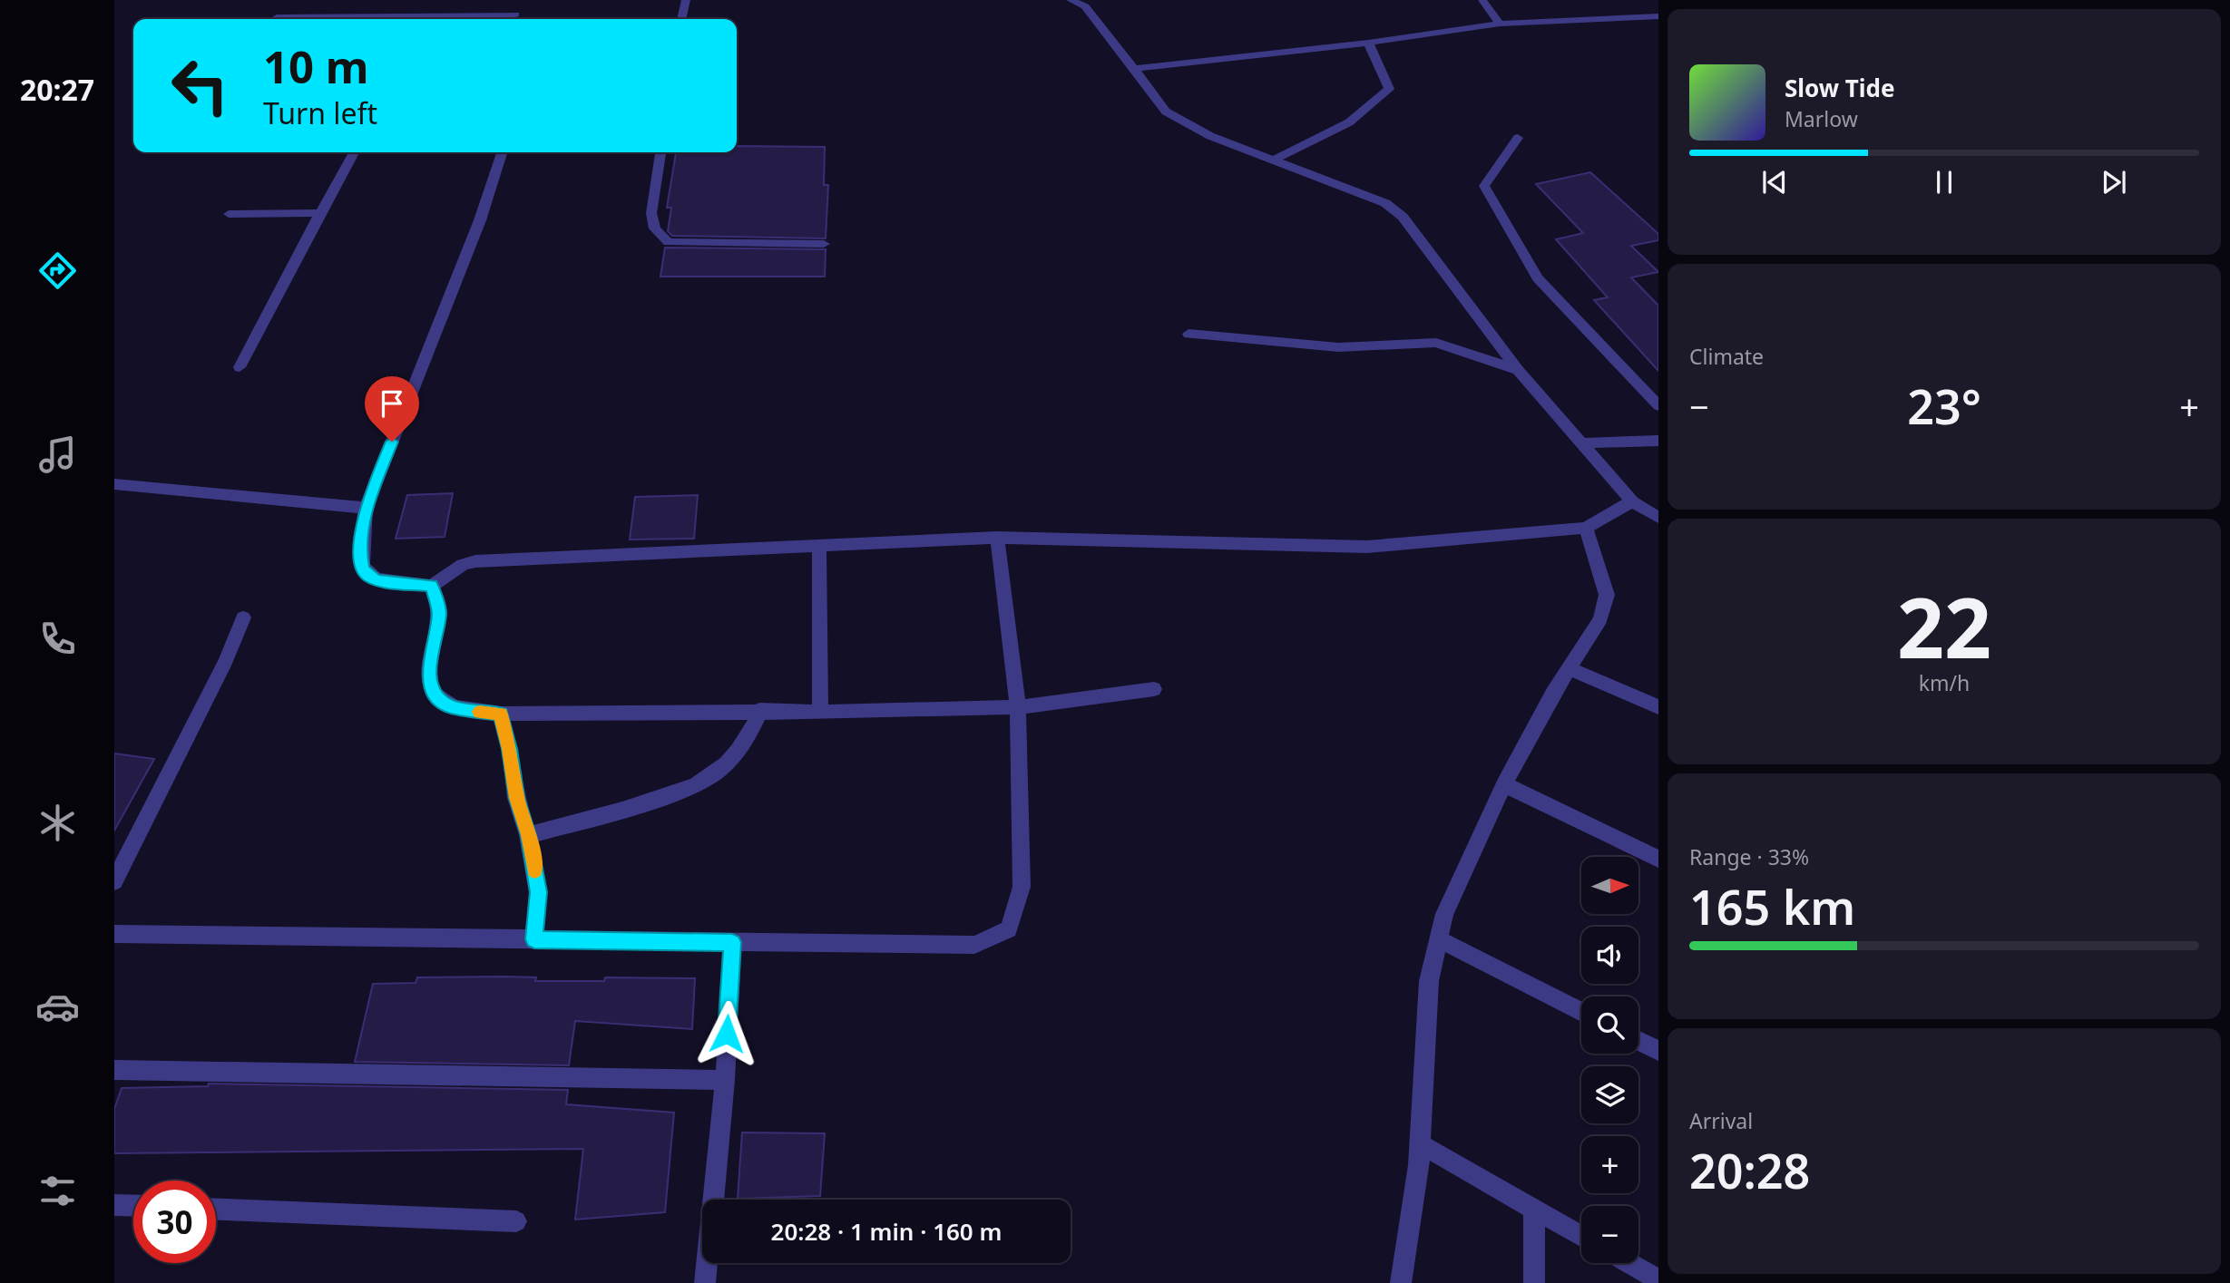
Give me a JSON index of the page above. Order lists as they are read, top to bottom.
{
  "north": "right",
  "page": {
    "tabs": "20:27",
    "turn": ["10 m", "Turn left"],
    "song": ["Slow Tide", "Marlow"],
    "tile": [
      "Climate",
      ["22", "km/h"],
      ["Range · 33%", "165 km"],
      ["Arrival", "20:28"]
    ],
    "heat": ["−", "23°", "+"],
    "map_buttons": ["+", "−"],
    "limit": "30",
    "trip": "20:28 · 1 min · 160 m"
  }
}
